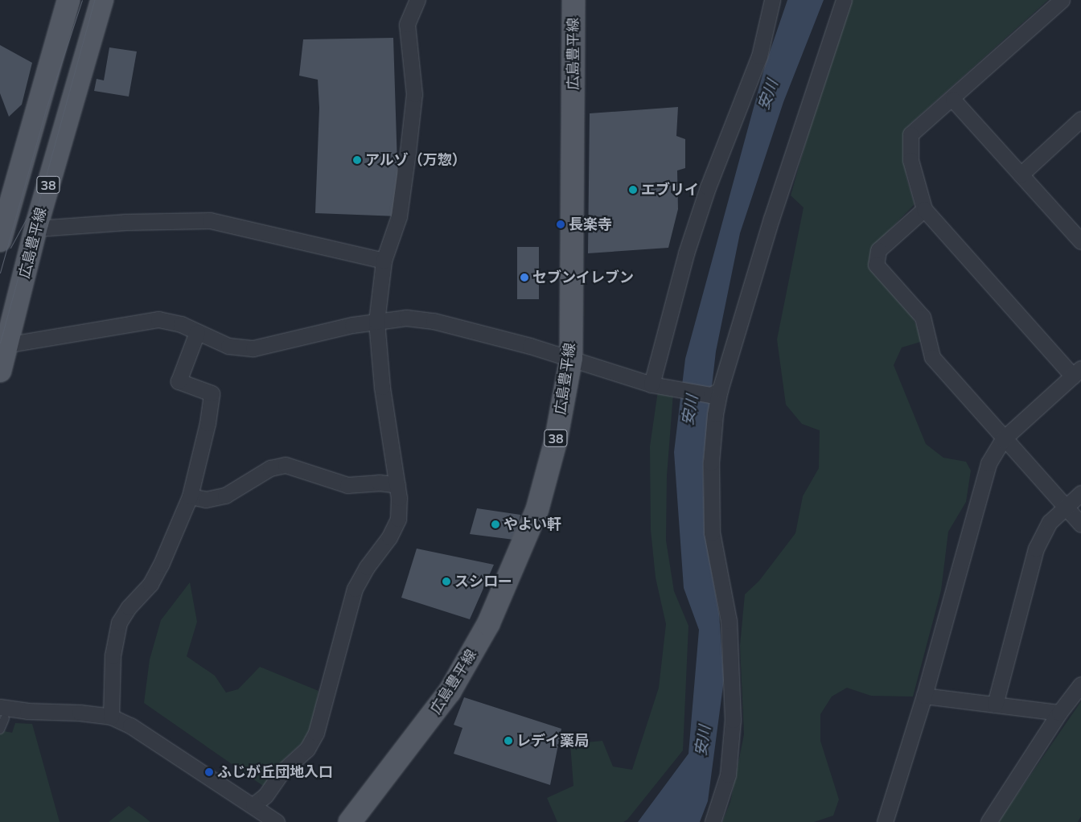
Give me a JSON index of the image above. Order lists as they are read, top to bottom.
{
  "streets": {
    "main road": ["広島豊平線", "38"]
  },
  "water": ["安川"],
  "places": [
    "アルゾ（万惣）",
    "エブリイ",
    "長楽寺",
    "セブンイレブン",
    "やよい軒",
    "スシロー",
    "レデイ薬局",
    "ふじが丘団地入口"
  ]
}
